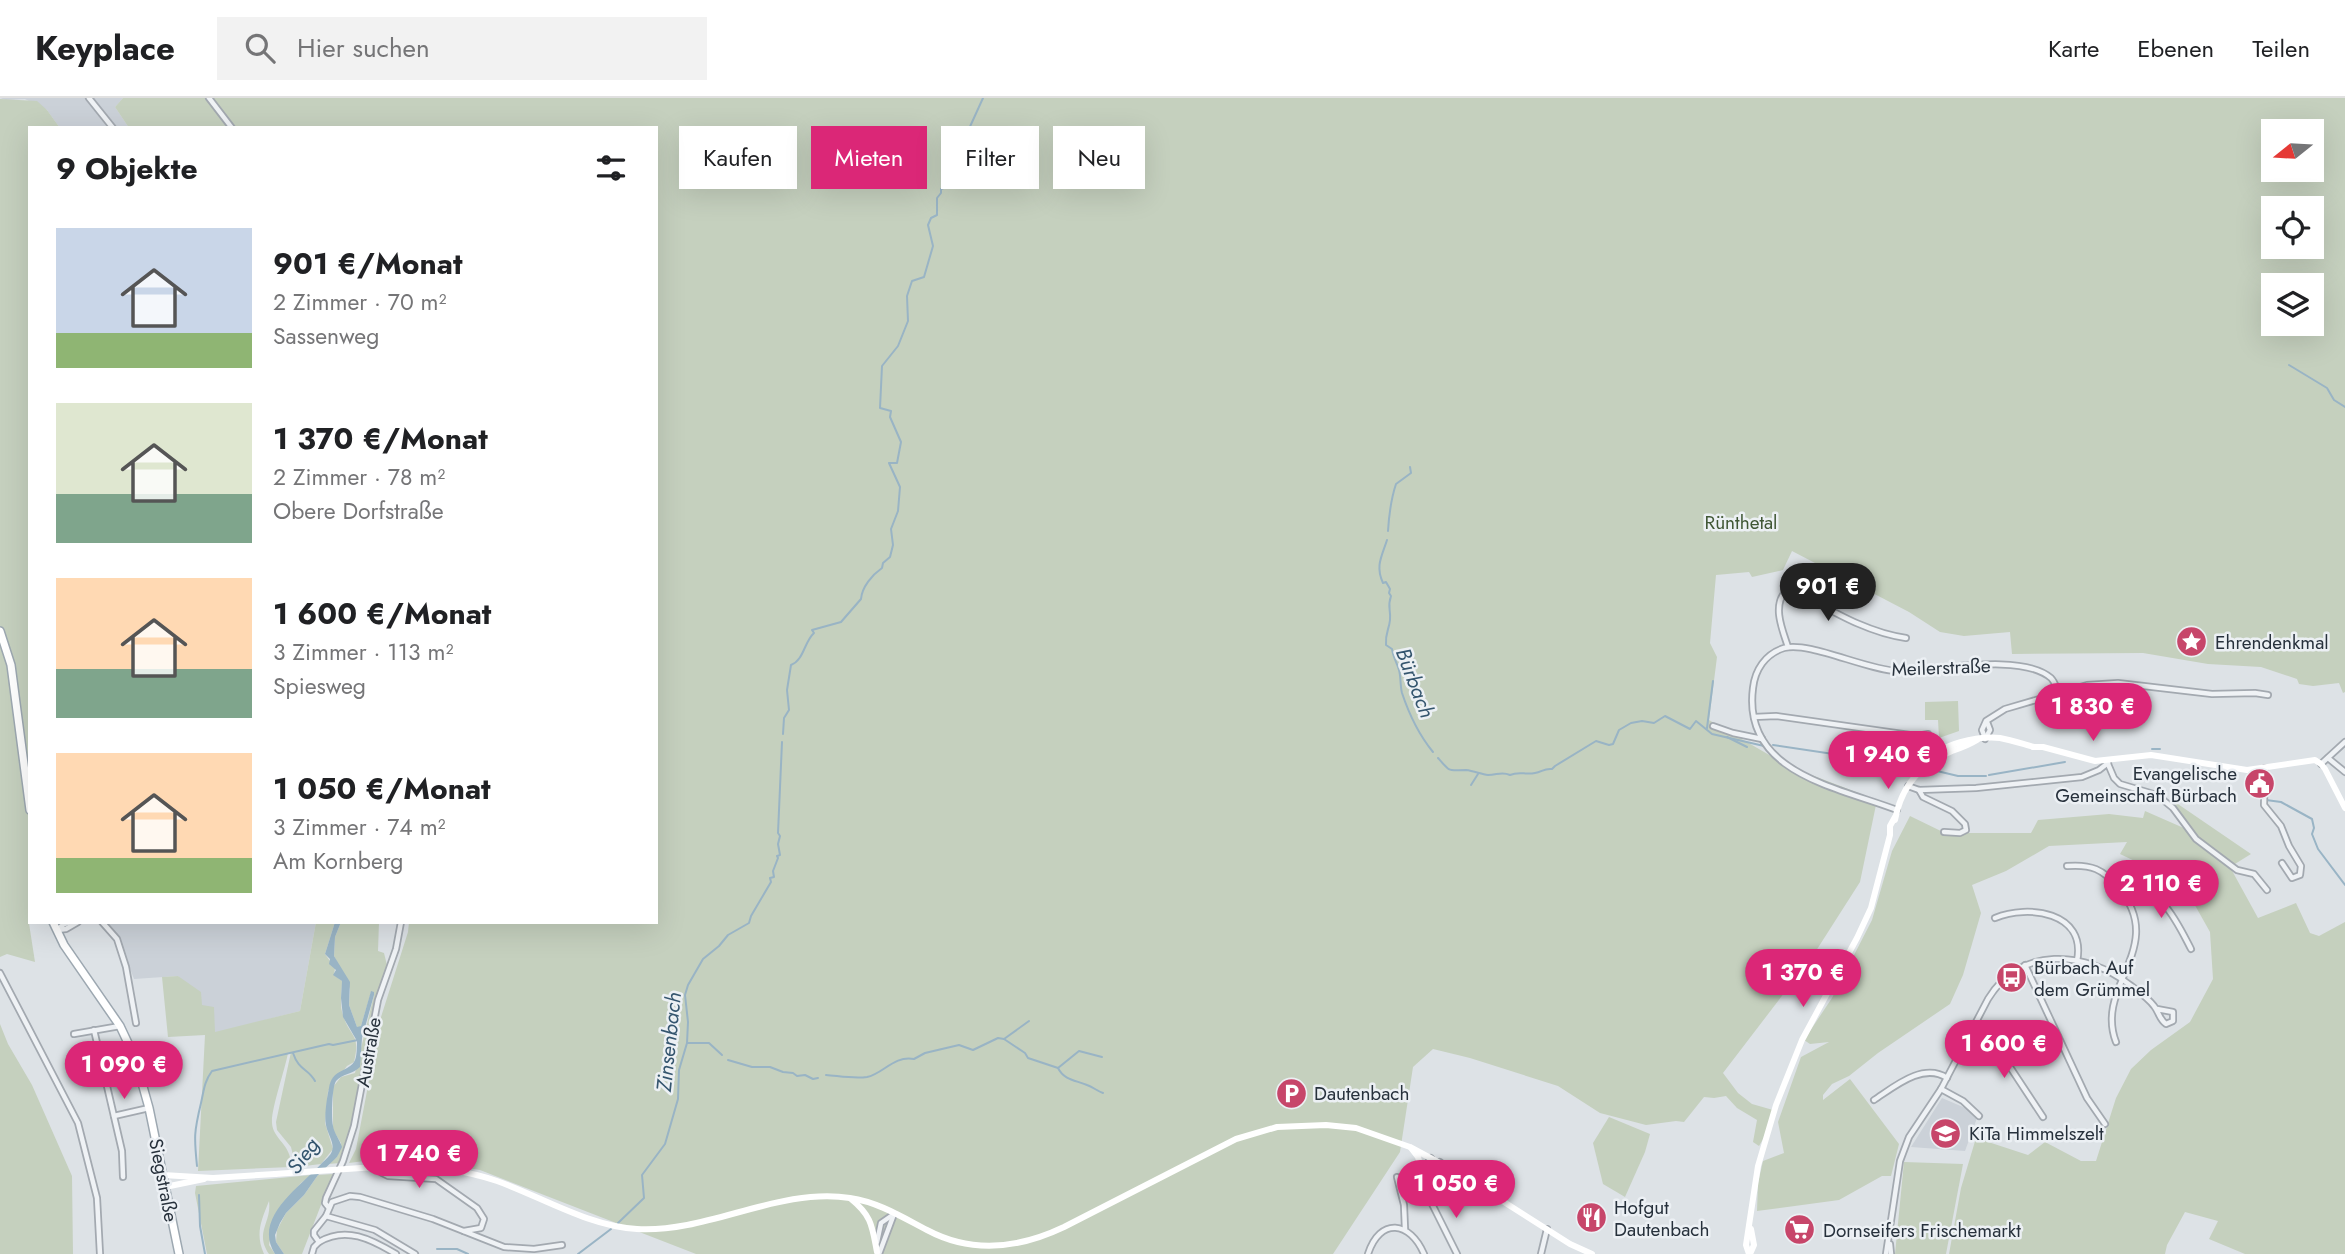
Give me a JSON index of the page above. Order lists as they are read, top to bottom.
{
  "streets": {
    "main road": ["Siegstraße"],
    "street": ["Meilerstraße", "Austraße"]
  },
  "water": ["Bürbach", "Zinsenbach", "Sieg"],
  "parks": ["Rünthetal"],
  "places": {
    "place": ["Ehrendenkmal"],
    "public building": ["Evangelische Gemeinschaft Bürbach"],
    "bus stop": ["Bürbach Auf dem Grümmel"],
    "parking": ["Dautenbach"],
    "school or university": ["KiTa Himmelszelt"],
    "restaurant": ["Hofgut Dautenbach"],
    "supermarket": ["Dornseifers Frischemarkt"]
  },
  "north": "left",
  "page": {
    "header": "Keyplace",
    "search": "Hier suchen",
    "nav": ["Karte", "Ebenen", "Teilen"],
    "chip": [
      "Kaufen",
      "Mieten",
      "Filter",
      "Neu"
    ],
    "heading": "9 Objekte",
    "list": [
      {
        "name": "901 €/Monat",
        "note": "2 Zimmer · 70 m² · Sassenweg"
      },
      {
        "name": "1 370 €/Monat",
        "note": "2 Zimmer · 78 m² · Obere Dorfstraße"
      },
      {
        "name": "1 600 €/Monat",
        "note": "3 Zimmer · 113 m² · Spiesweg"
      },
      {
        "name": "1 050 €/Monat",
        "note": "3 Zimmer · 74 m² · Am Kornberg"
      }
    ],
    "price": [
      "901 €",
      "1 830 €",
      "1 940 €",
      "2 110 €",
      "1 370 €",
      "1 600 €",
      "1 090 €",
      "1 740 €",
      "1 050 €"
    ]
  }
}
